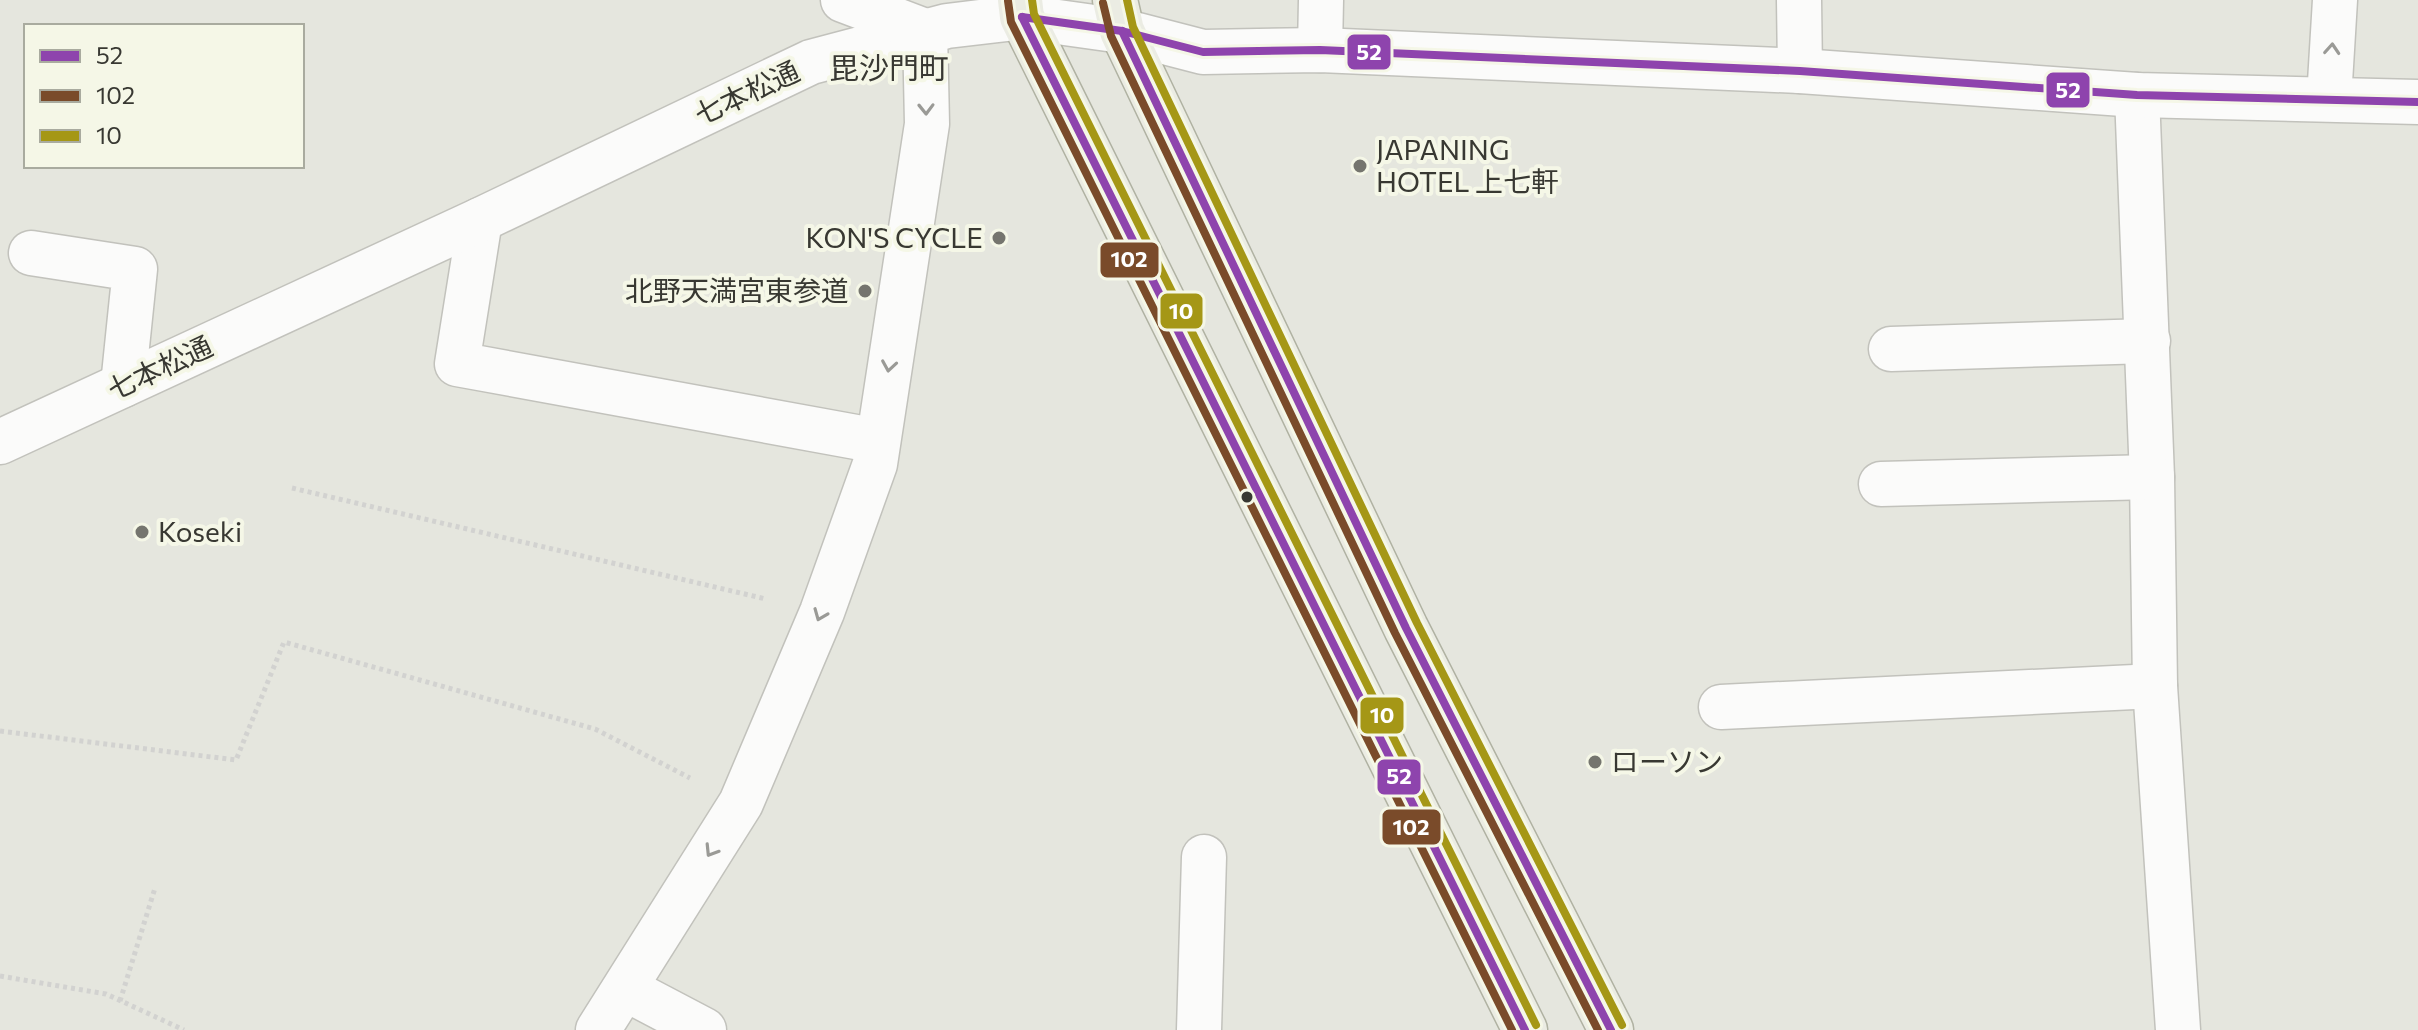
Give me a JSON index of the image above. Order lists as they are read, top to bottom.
{
  "streets": {
    "street": ["七本松通"]
  },
  "districts": ["毘沙門町"],
  "places": [
    "JAPANING HOTEL 上七軒",
    "KON'S CYCLE",
    "北野天満宮東参道",
    "Koseki",
    "ローソン"
  ],
  "lines": ["transit line 10", "transit line 102", "transit line 52"],
  "legend": ["52", "102", "10"]
}
